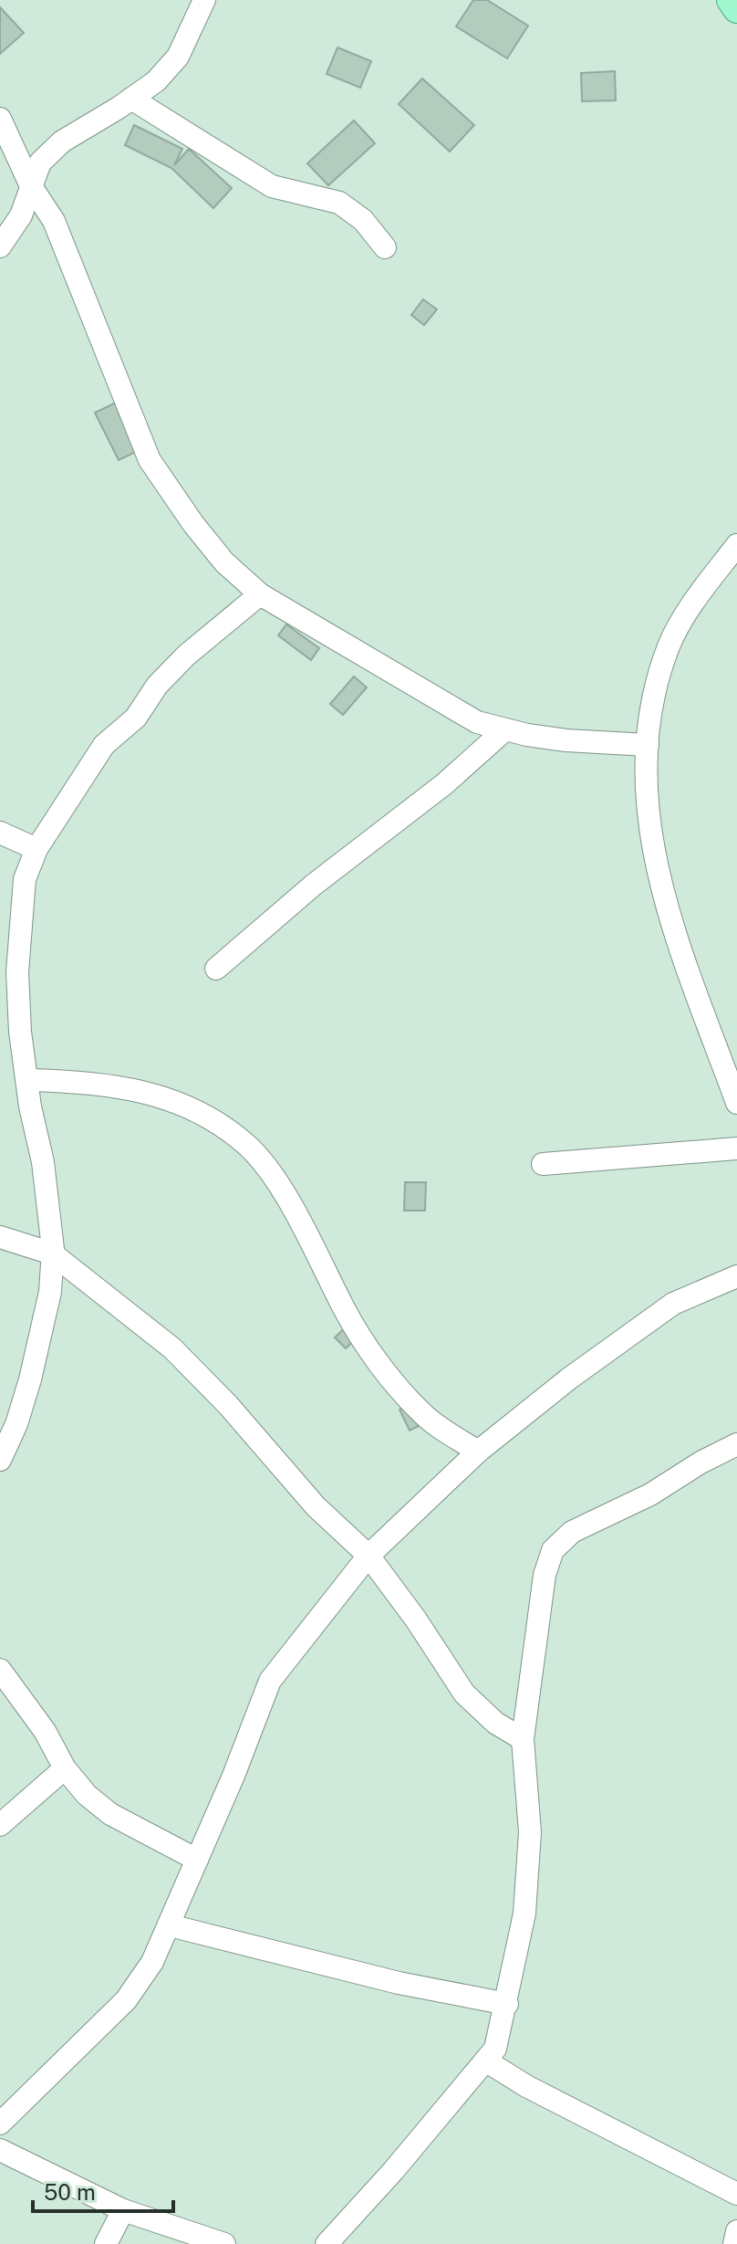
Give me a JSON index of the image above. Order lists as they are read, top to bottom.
{
  "scale_bar": "50 m"
}
